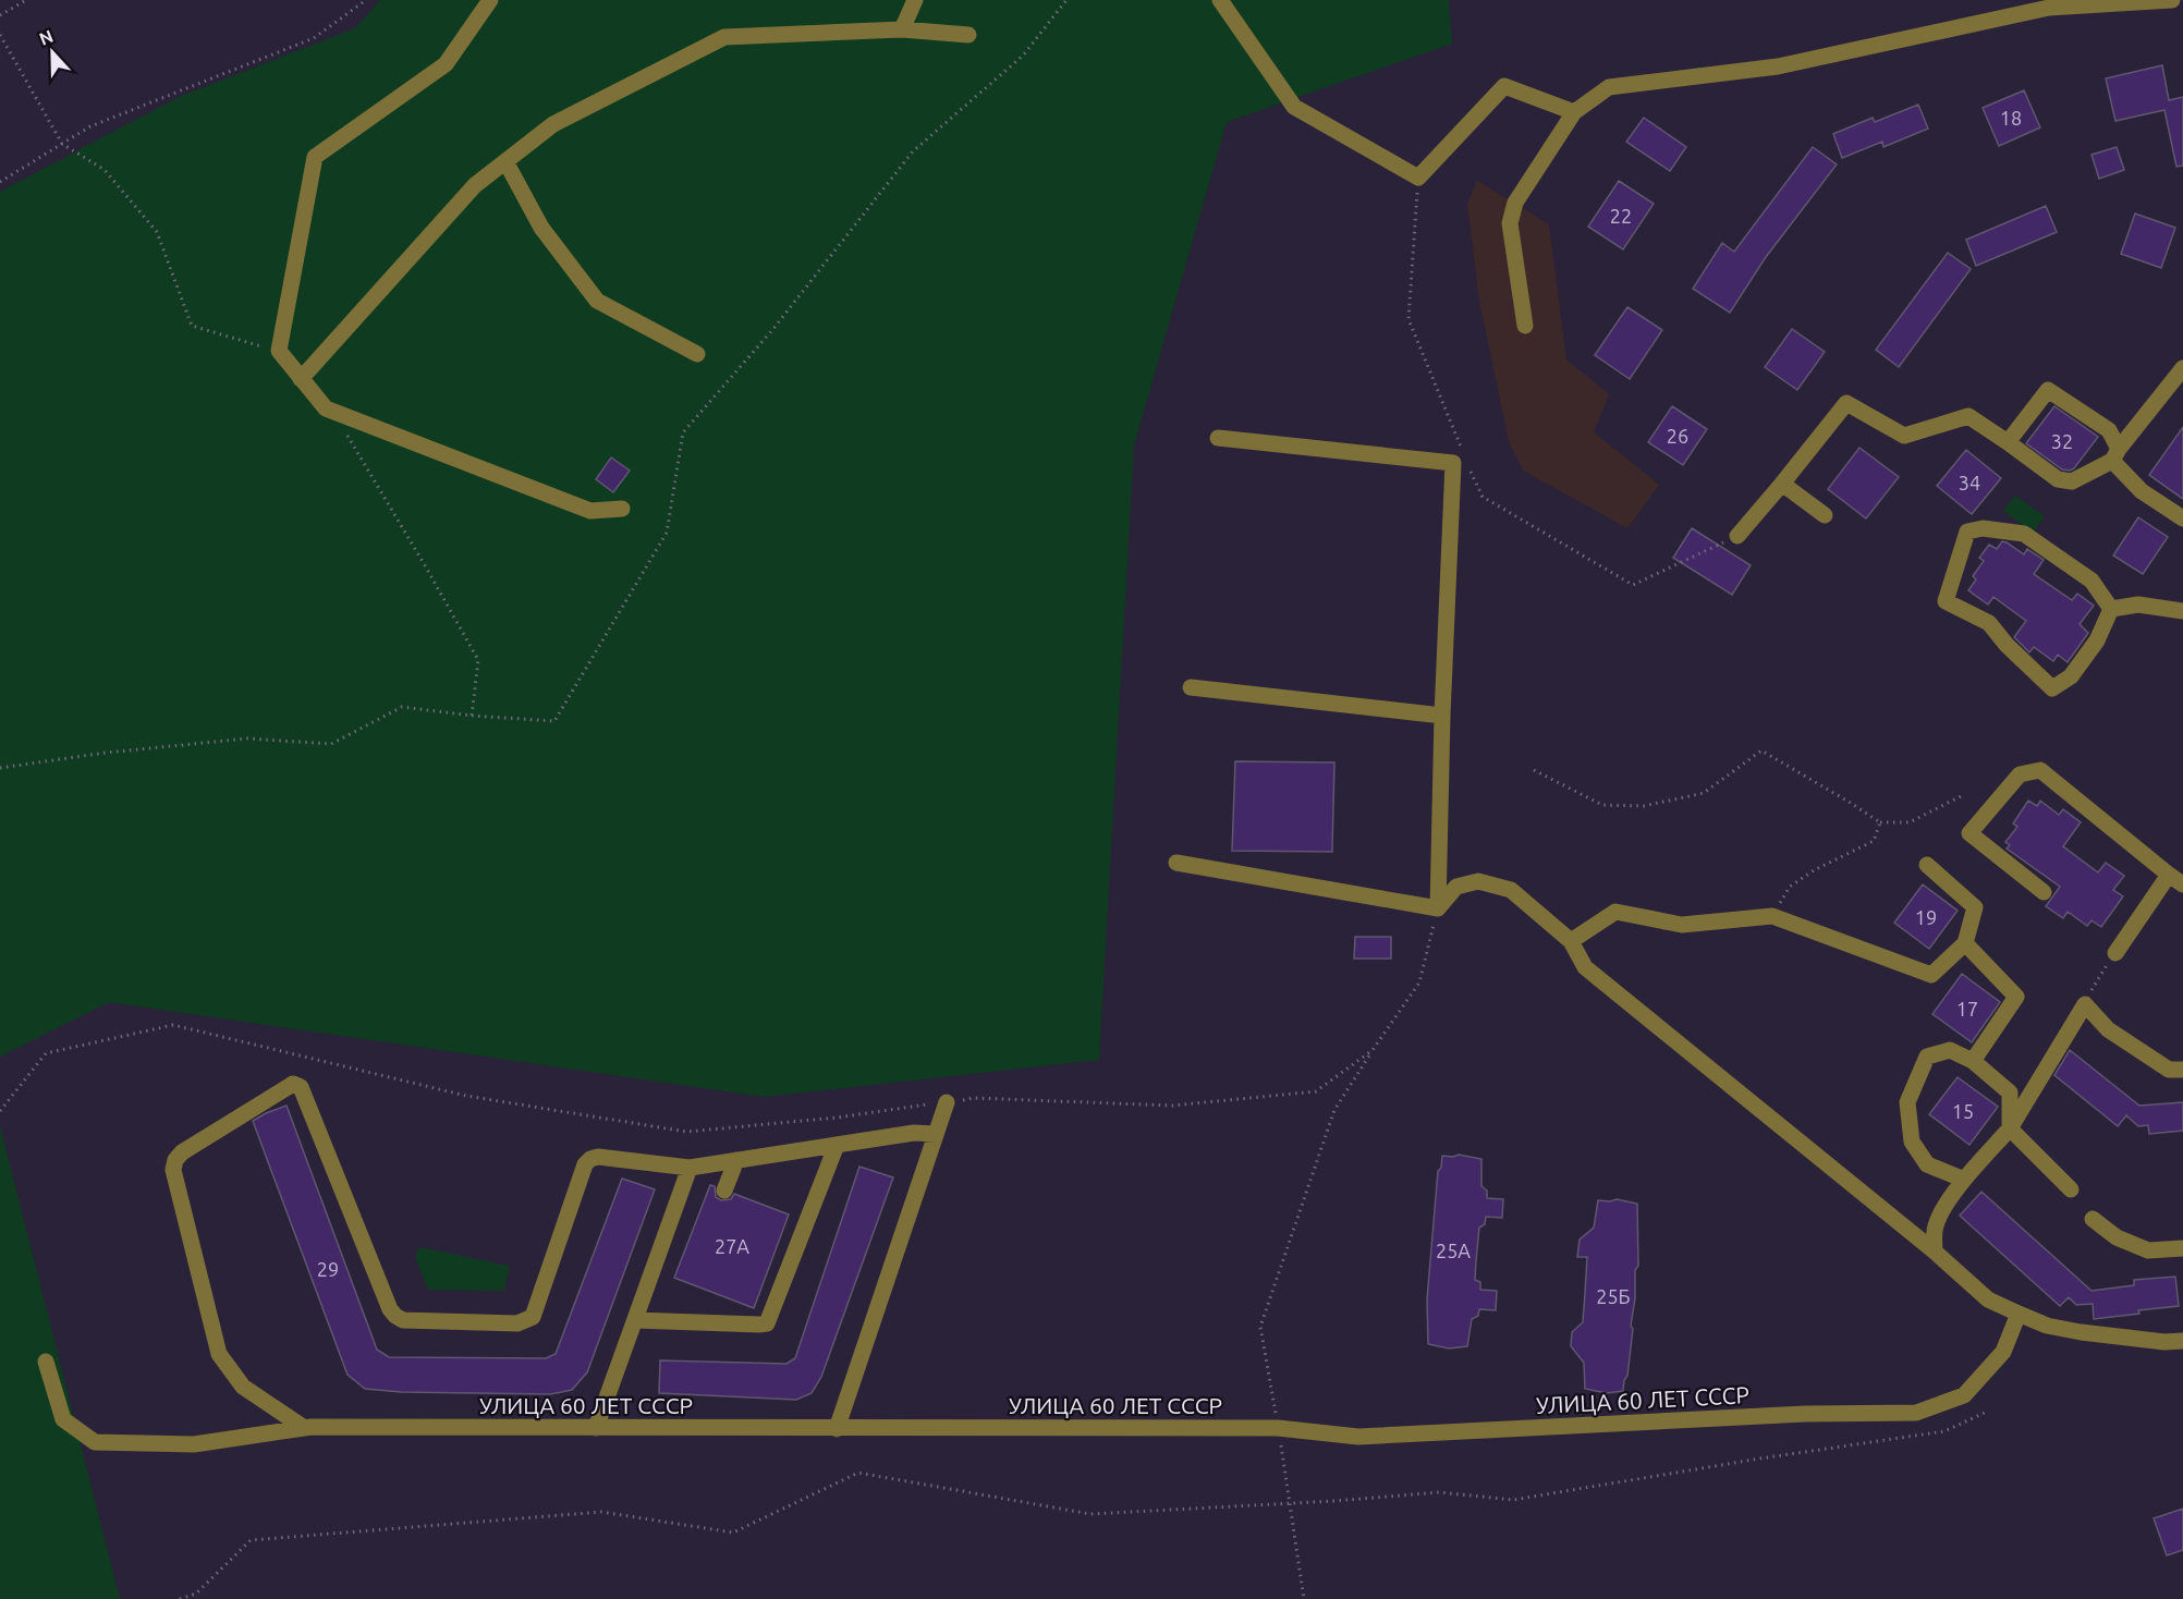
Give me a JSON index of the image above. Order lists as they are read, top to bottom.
{
  "streets": {
    "street": ["УЛИЦА 60 ЛЕТ СССР"]
  },
  "house_numbers": [
    "18",
    "22",
    "26",
    "32",
    "34",
    "19",
    "17",
    "15",
    "27А",
    "25А",
    "29",
    "25Б"
  ],
  "north": "top"
}
